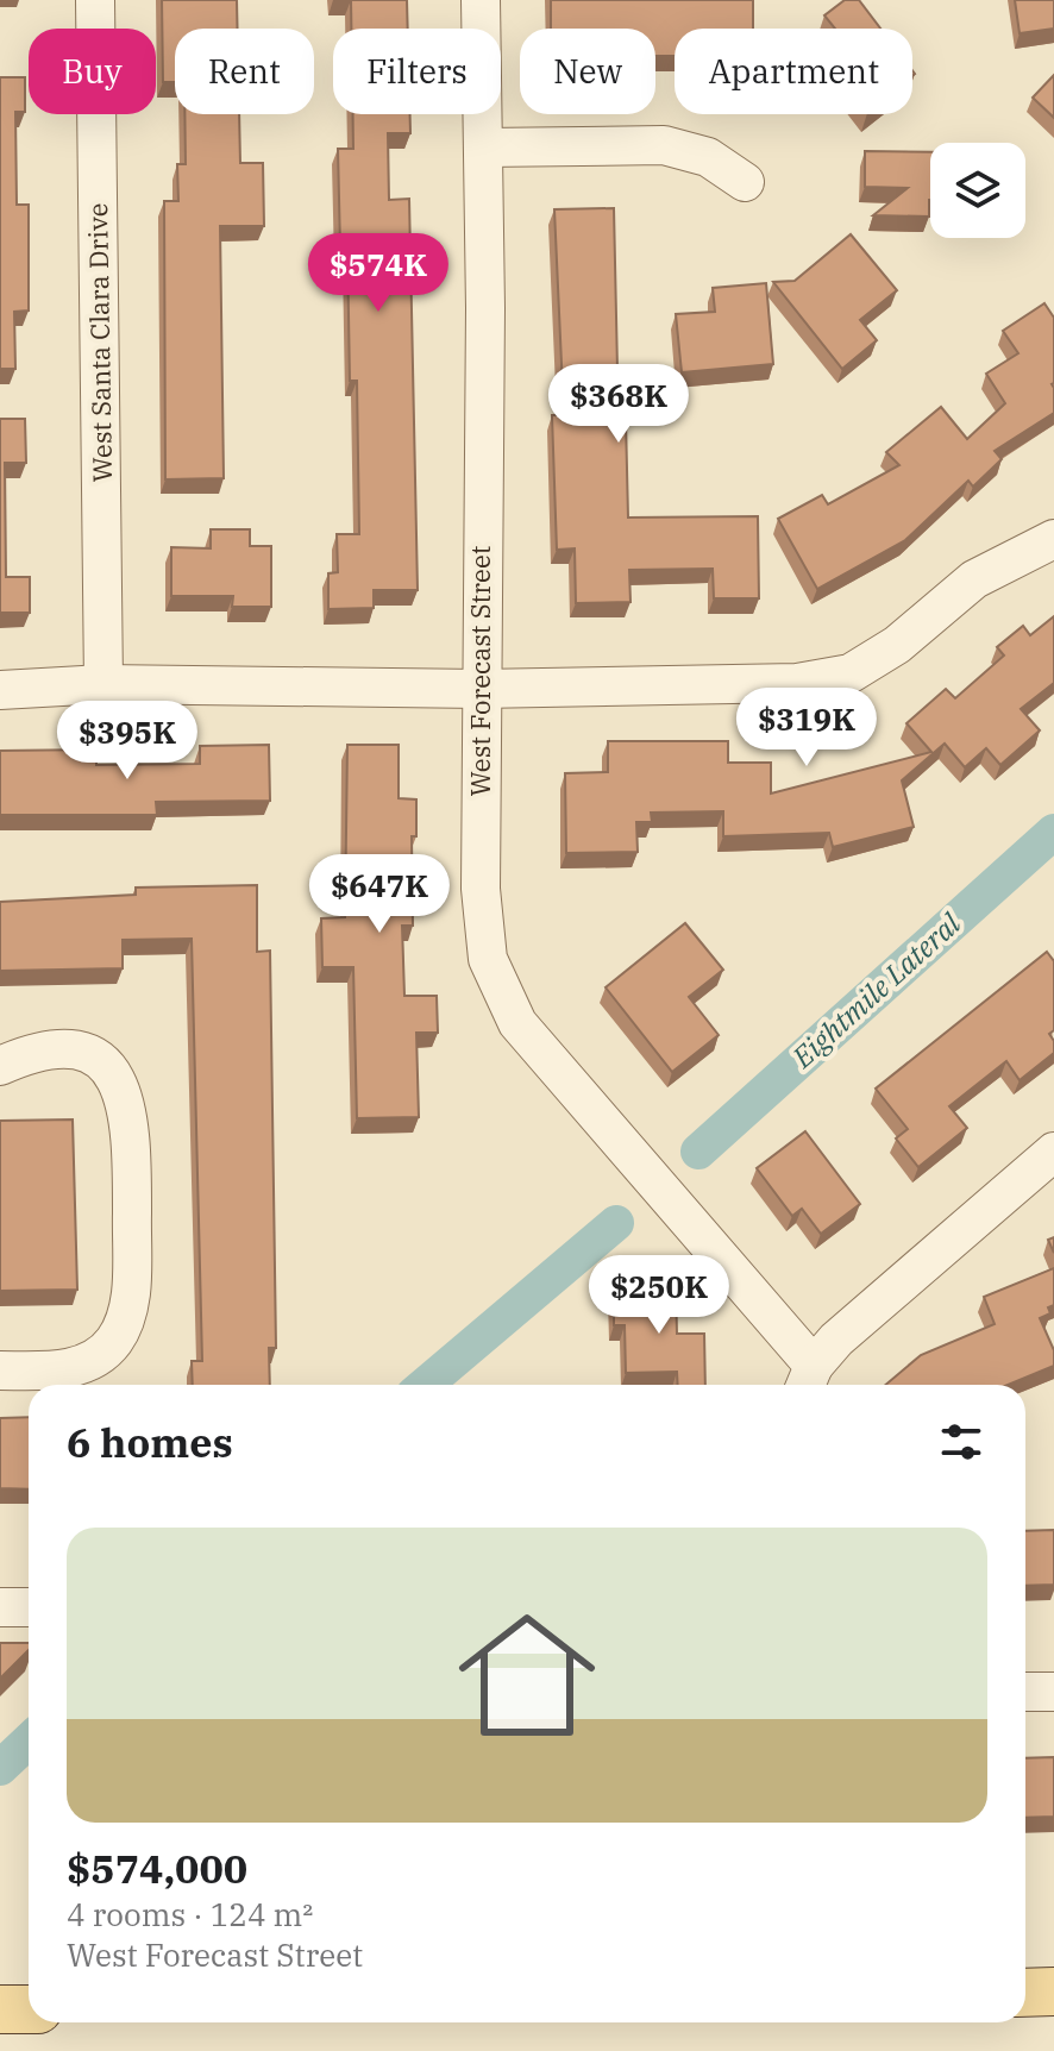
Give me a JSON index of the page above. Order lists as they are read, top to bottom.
{
  "streets": {
    "street": ["West Santa Clara Drive", "West Forecast Street"]
  },
  "water": ["Eightmile Lateral"],
  "page": {
    "chip": [
      "Buy",
      "Rent",
      "Filters",
      "New",
      "Apartment"
    ],
    "price": [
      "$574K",
      "$368K",
      "$319K",
      "$395K",
      "$647K",
      "$250K"
    ],
    "heading": "6 homes",
    "list": [
      {
        "name": "$574,000",
        "note": "4 rooms · 124 m² · West Forecast Street"
      }
    ]
  }
}
